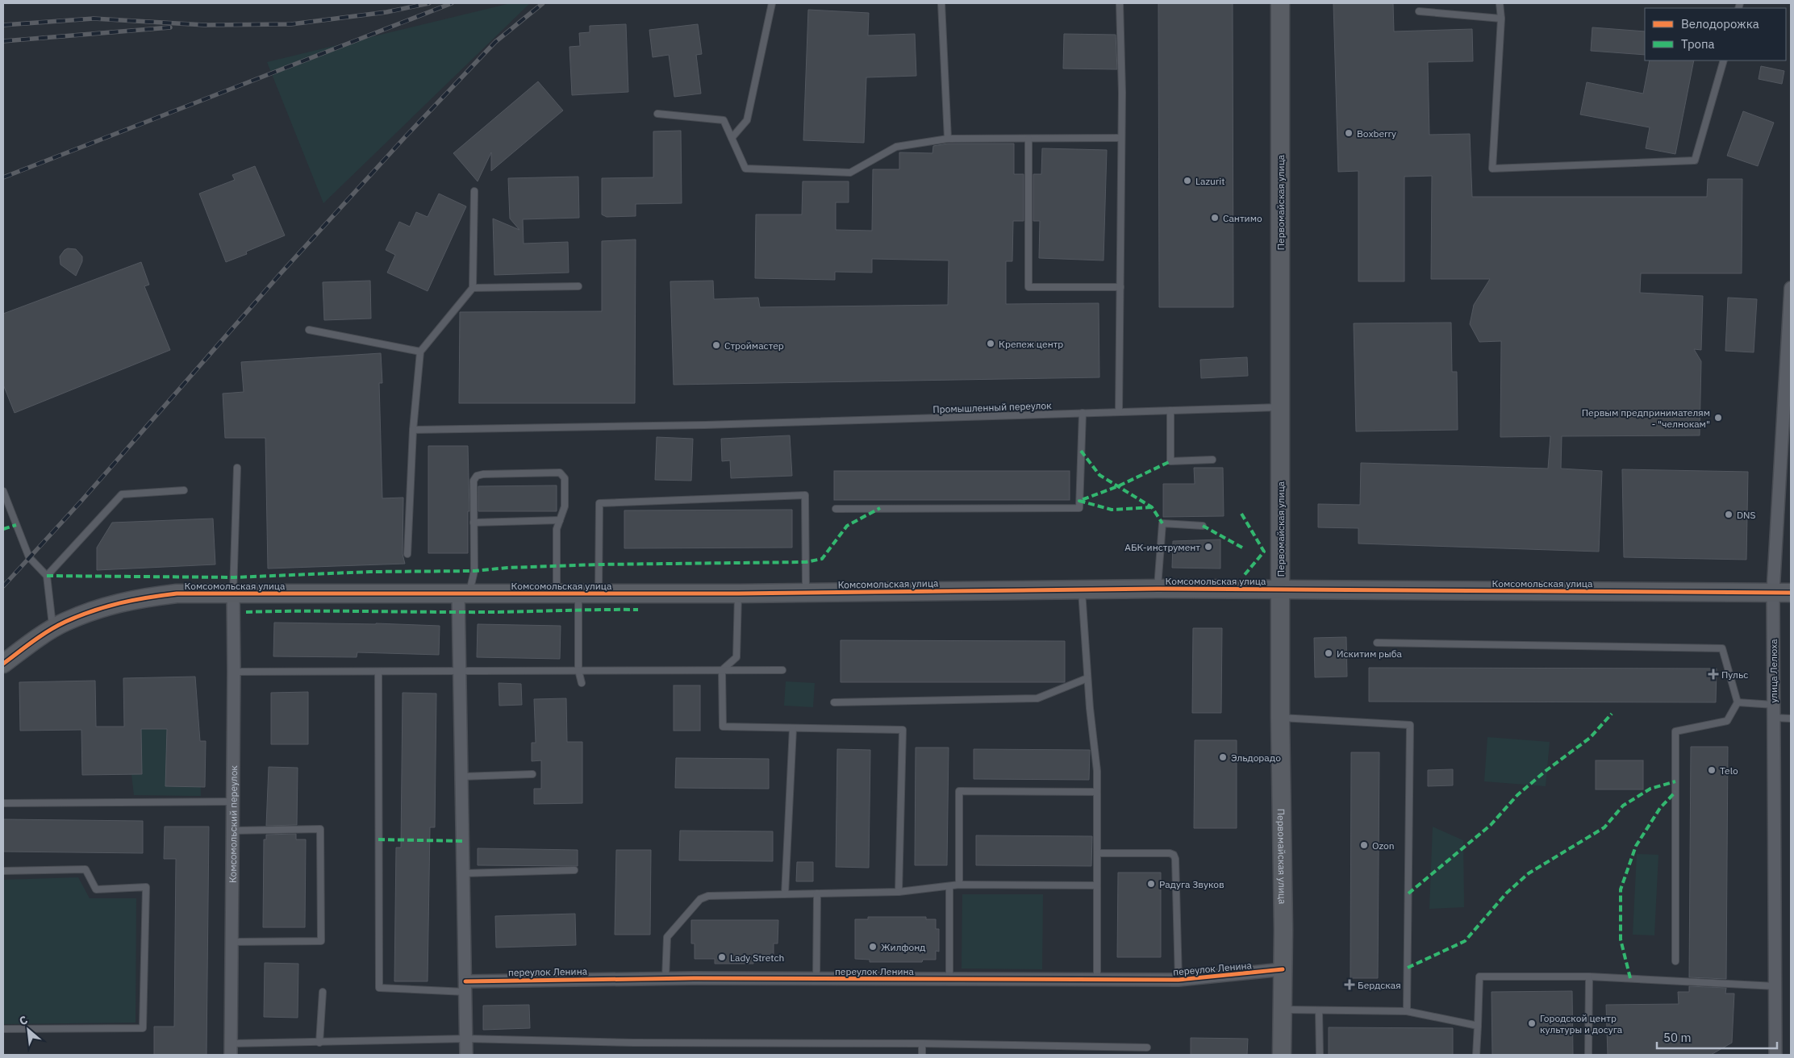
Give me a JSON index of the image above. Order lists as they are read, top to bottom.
{
  "streets": {
    "street": [
      "Первомайская улица",
      "Комсомольская улица",
      "улица Лелюха",
      "Комсомольский переулок",
      "переулок Ленина"
    ],
    "lane": ["Промышленный переулок"]
  },
  "crossings": [
    ["Первомайская улица", "Промышленный переулок"],
    ["Первомайская улица", "Комсомольская улица"],
    ["Первомайская улица", "переулок Ленина"],
    ["Комсомольская улица", "улица Лелюха"],
    ["Комсомольская улица", "Комсомольский переулок"]
  ],
  "places": {
    "other": [
      "Boxberry",
      "Lazurit",
      "Сантимо",
      "Крепеж центр",
      "Строймастер",
      "Первым предпринимателям - \"челнокам\"",
      "DNS",
      "АБК-инструмент",
      "Искитим рыба",
      "Эльдорадо",
      "Telo",
      "Ozon",
      "Радуга Звуков",
      "Жилфонд",
      "Lady Stretch",
      "Городской центр культуры и досуга"
    ],
    "health": ["Пульс", "Бердская"]
  },
  "legend": ["Велодорожка", "Тропа"],
  "scale_bar": "50 m",
  "north": "top left"
}
